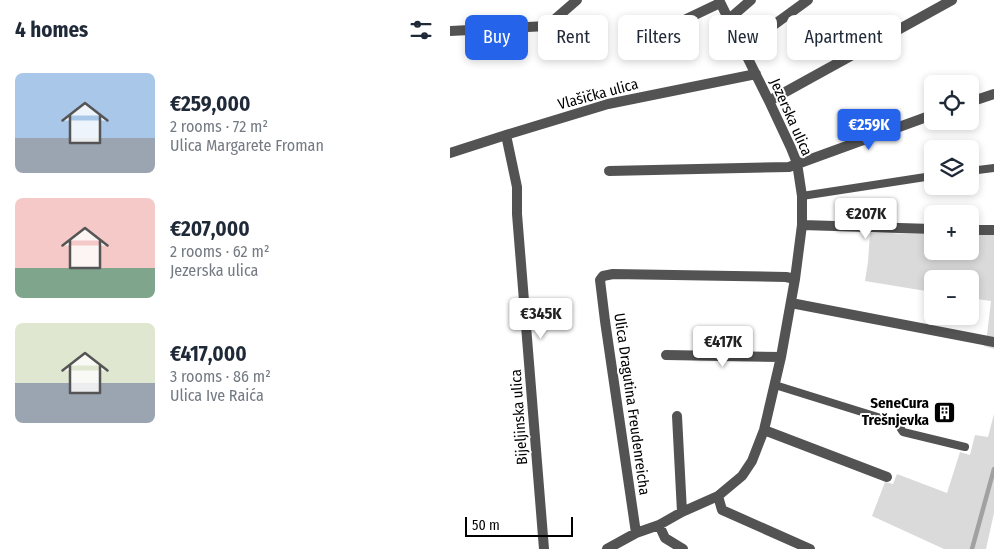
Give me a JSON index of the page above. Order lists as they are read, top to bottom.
{
  "streets": {
    "street": [
      "Vlašička ulica",
      "Jezerska ulica",
      "Ulica Dragutina Freudenreicha",
      "Bijeljinska ulica"
    ]
  },
  "crossings": [
    ["Vlašička ulica", "Jezerska ulica"],
    ["Vlašička ulica", "Bijeljinska ulica"],
    ["Jezerska ulica", "Ulica Dragutina Freudenreicha"]
  ],
  "places": {
    "building": ["SeneCura Trešnjevka"]
  },
  "scale_bar": "50 m",
  "page": {
    "heading": "4 homes",
    "chip": [
      "Buy",
      "Rent",
      "Filters",
      "New",
      "Apartment"
    ],
    "list": [
      {
        "name": "€259,000",
        "note": "2 rooms · 72 m² · Ulica Margarete Froman"
      },
      {
        "name": "€207,000",
        "note": "2 rooms · 62 m² · Jezerska ulica"
      },
      {
        "name": "€417,000",
        "note": "3 rooms · 86 m² · Ulica Ive Raića"
      }
    ],
    "map_buttons": ["+", "−"],
    "price": [
      "€259K",
      "€207K",
      "€345K",
      "€417K"
    ],
    "scale": "50 m"
  }
}
